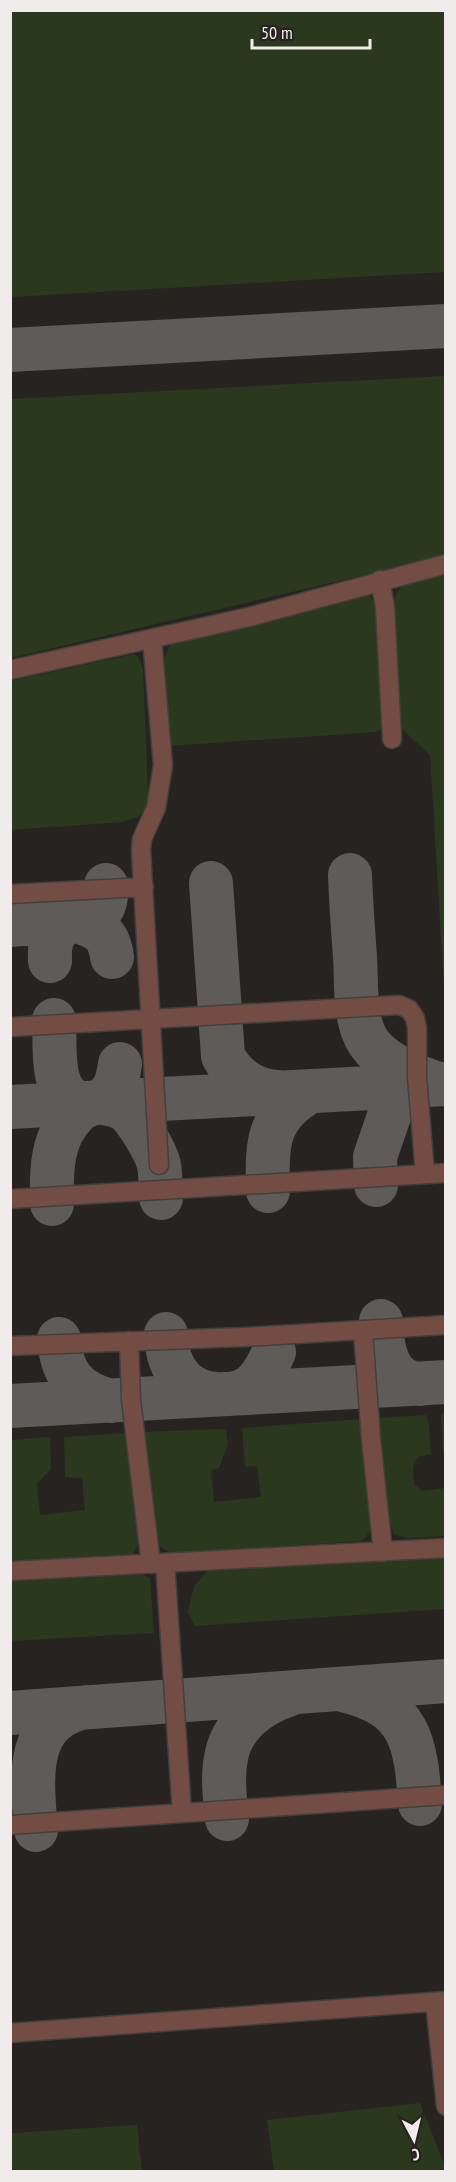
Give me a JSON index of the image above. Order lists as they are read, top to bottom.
{
  "scale_bar": "50 m",
  "north": "bottom"
}
